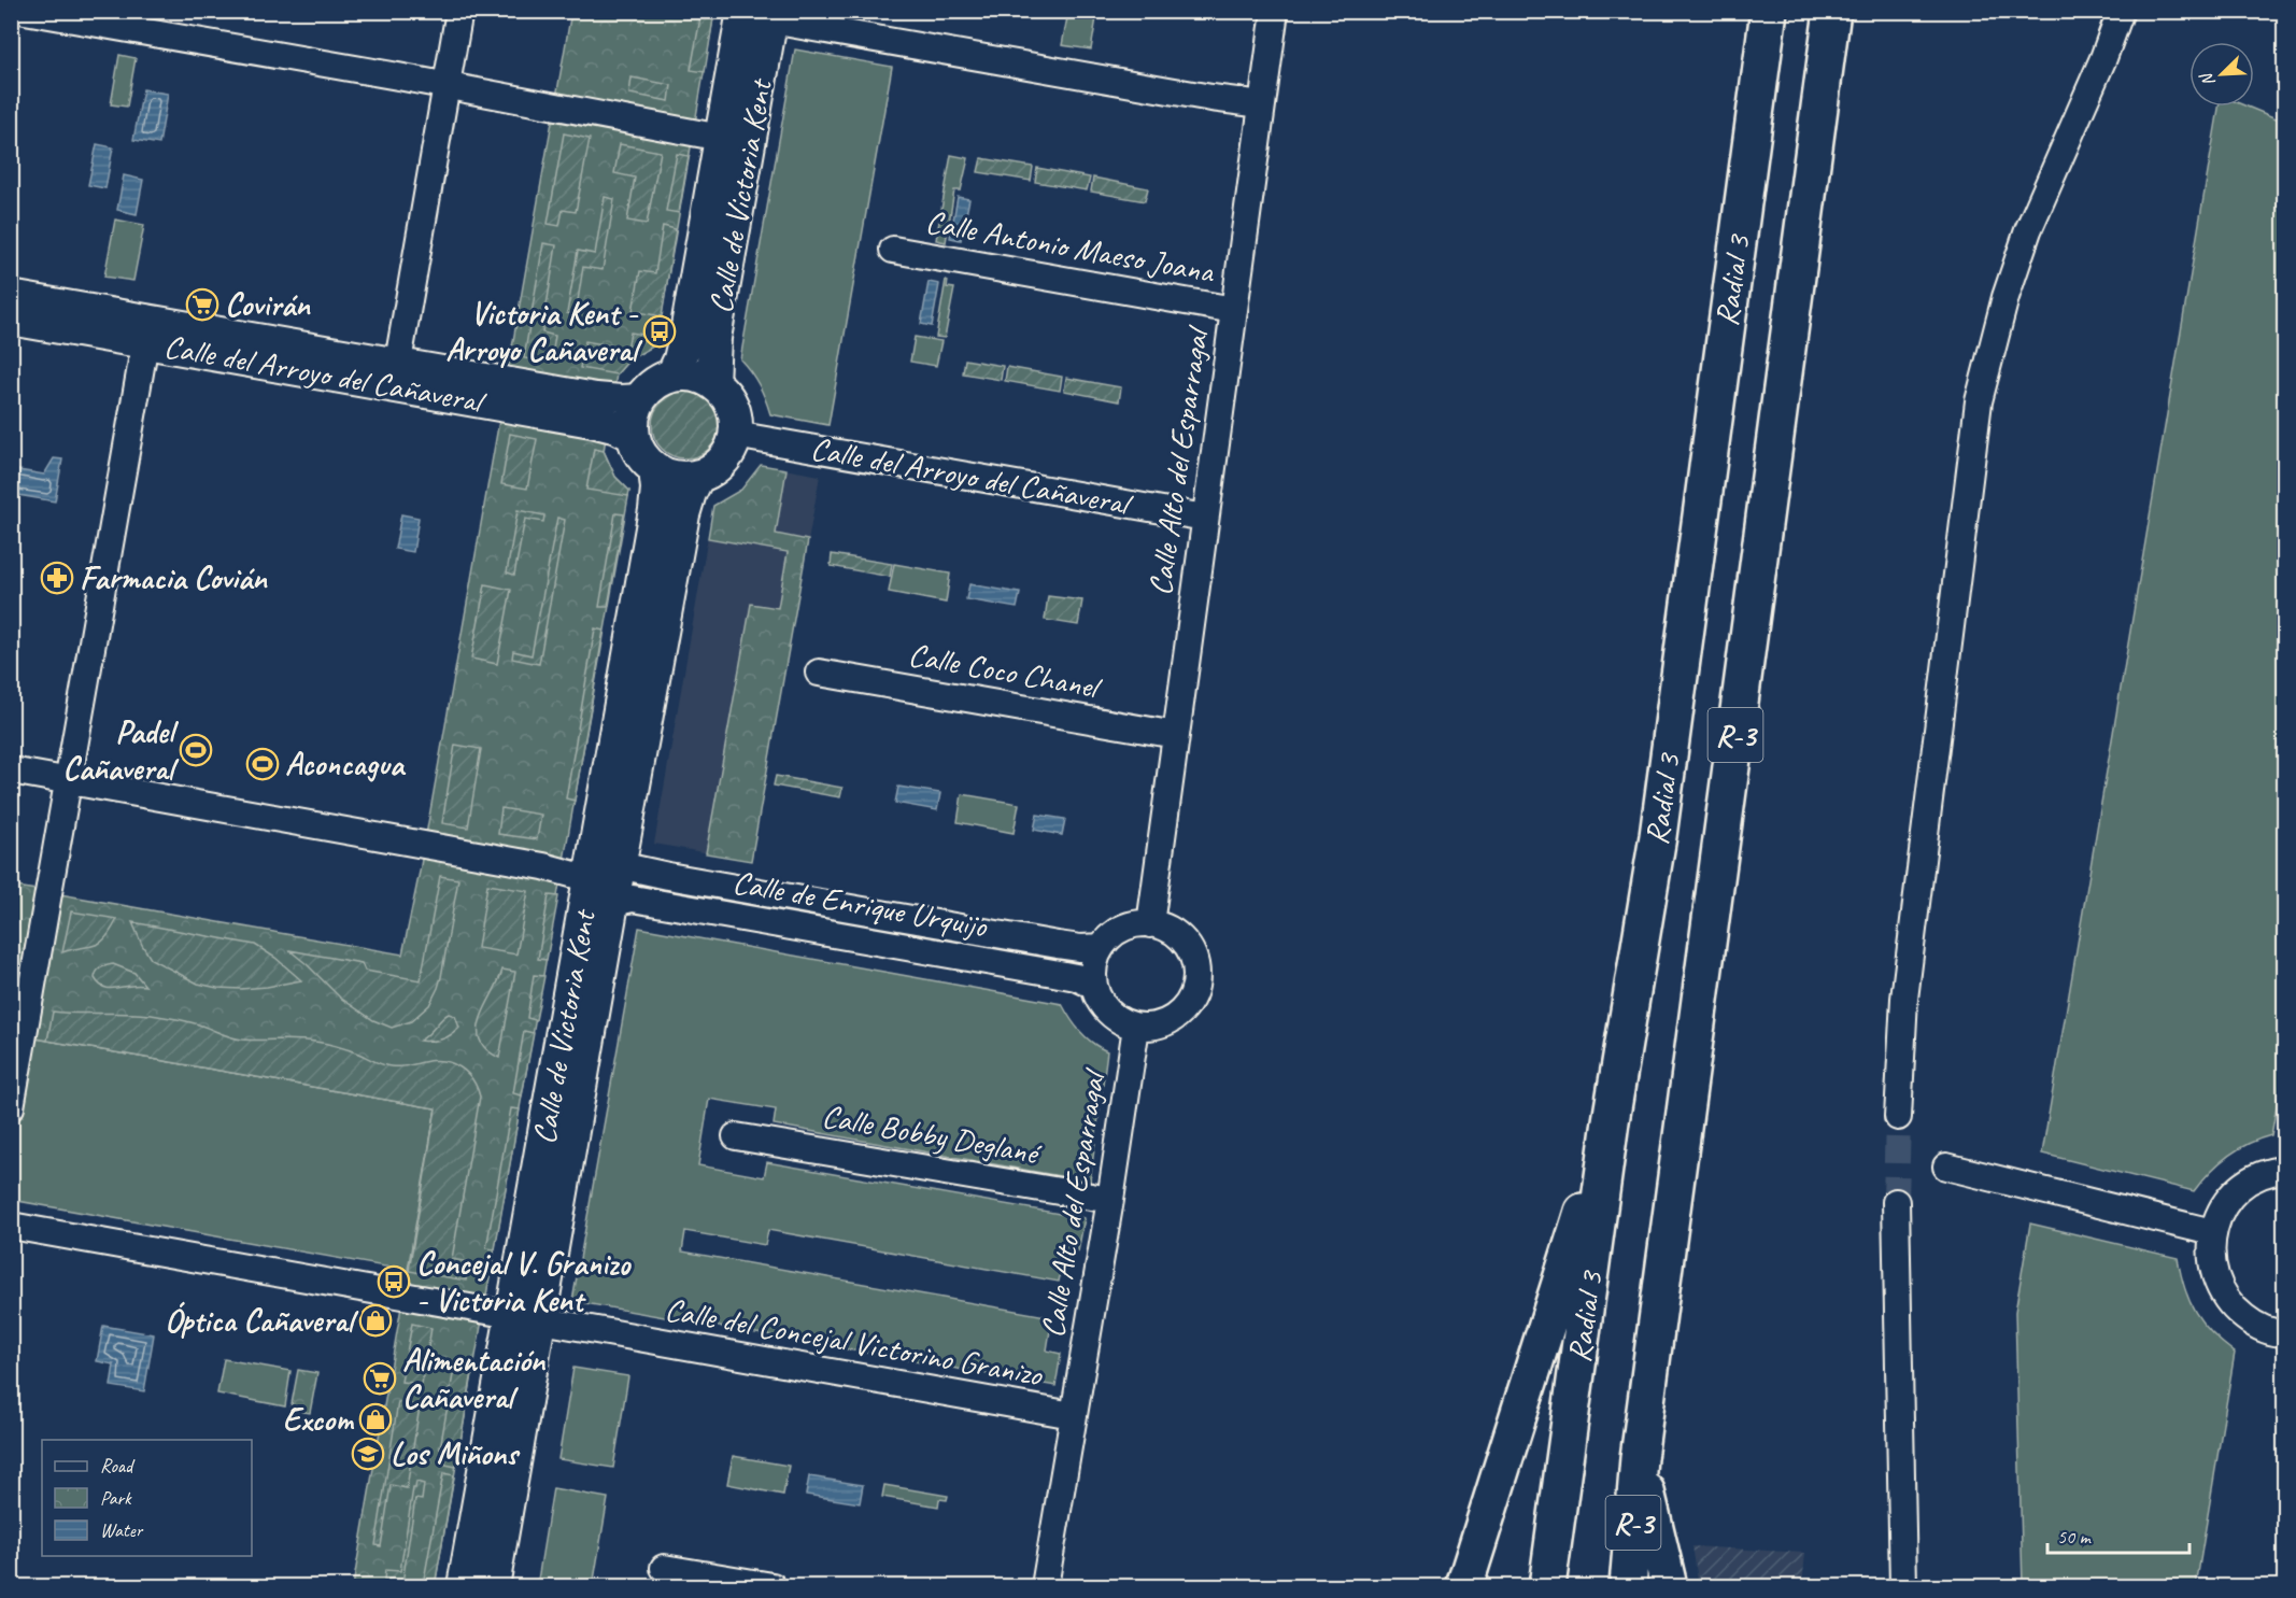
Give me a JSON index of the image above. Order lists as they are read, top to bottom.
{
  "streets": {
    "highway": ["Radial 3", "R-3"],
    "main road": ["Calle de Victoria Kent", "Calle del Arroyo del Cañaveral"],
    "street": [
      "Calle Antonio Maeso Joana",
      "Calle Alto del Esparragal",
      "Calle Coco Chanel",
      "Calle de Enrique Urquijo",
      "Calle Bobby Deglané",
      "Calle del Concejal Victorino Granizo"
    ]
  },
  "crossings": [
    ["Calle de Victoria Kent", "Calle del Arroyo del Cañaveral"],
    ["Calle de Victoria Kent", "Calle de Enrique Urquijo"],
    ["Calle de Victoria Kent", "Calle del Concejal Victorino Granizo"],
    ["Calle Antonio Maeso Joana", "Calle Alto del Esparragal"],
    ["Calle del Arroyo del Cañaveral", "Calle Alto del Esparragal"],
    ["Calle Alto del Esparragal", "Calle Coco Chanel"],
    ["Calle Alto del Esparragal", "Calle de Enrique Urquijo"],
    ["Calle Alto del Esparragal", "Calle Bobby Deglané"],
    ["Calle Alto del Esparragal", "Calle del Concejal Victorino Granizo"]
  ],
  "places": {
    "supermarket": ["Covirán", "Alimentación Cañaveral"],
    "bus stop": ["Victoria Kent - Arroyo Cañaveral", "Concejal V. Granizo - Victoria Kent"],
    "pharmacy": ["Farmacia Covián"],
    "sports": ["Padel Cañaveral", "Aconcagua"],
    "shop": ["Óptica Cañaveral", "Excom"],
    "school or university": ["Los Miñons"]
  },
  "legend": ["Road", "Park", "Water"],
  "scale_bar": "50 m",
  "north": "bottom left"
}
